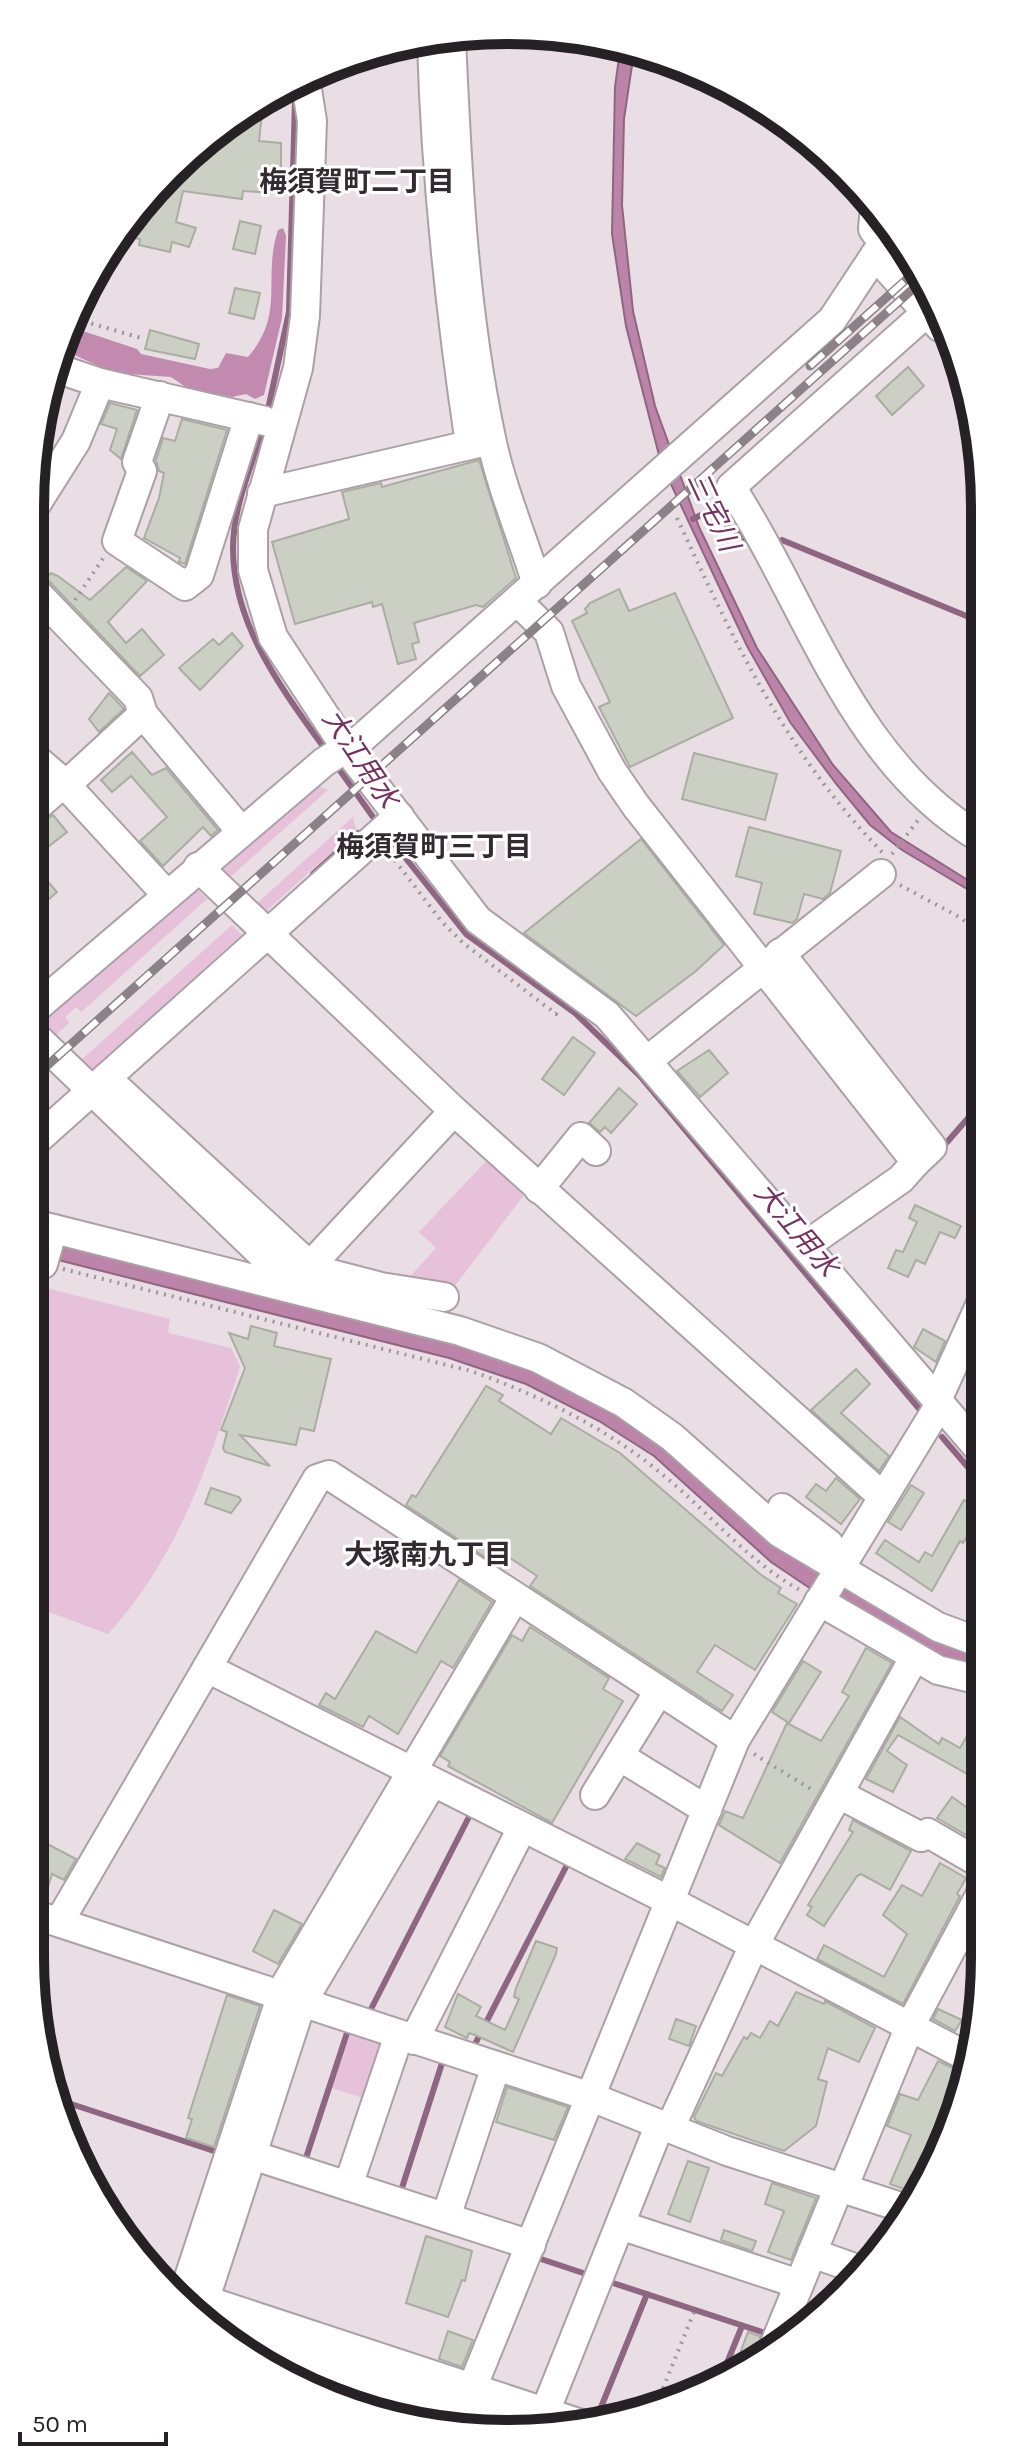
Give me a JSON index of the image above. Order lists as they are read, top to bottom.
{
  "districts": ["梅須賀町二丁目", "梅須賀町三丁目", "大塚南九丁目"],
  "water": ["三宅川", "大江用水"],
  "scale_bar": "50 m"
}
